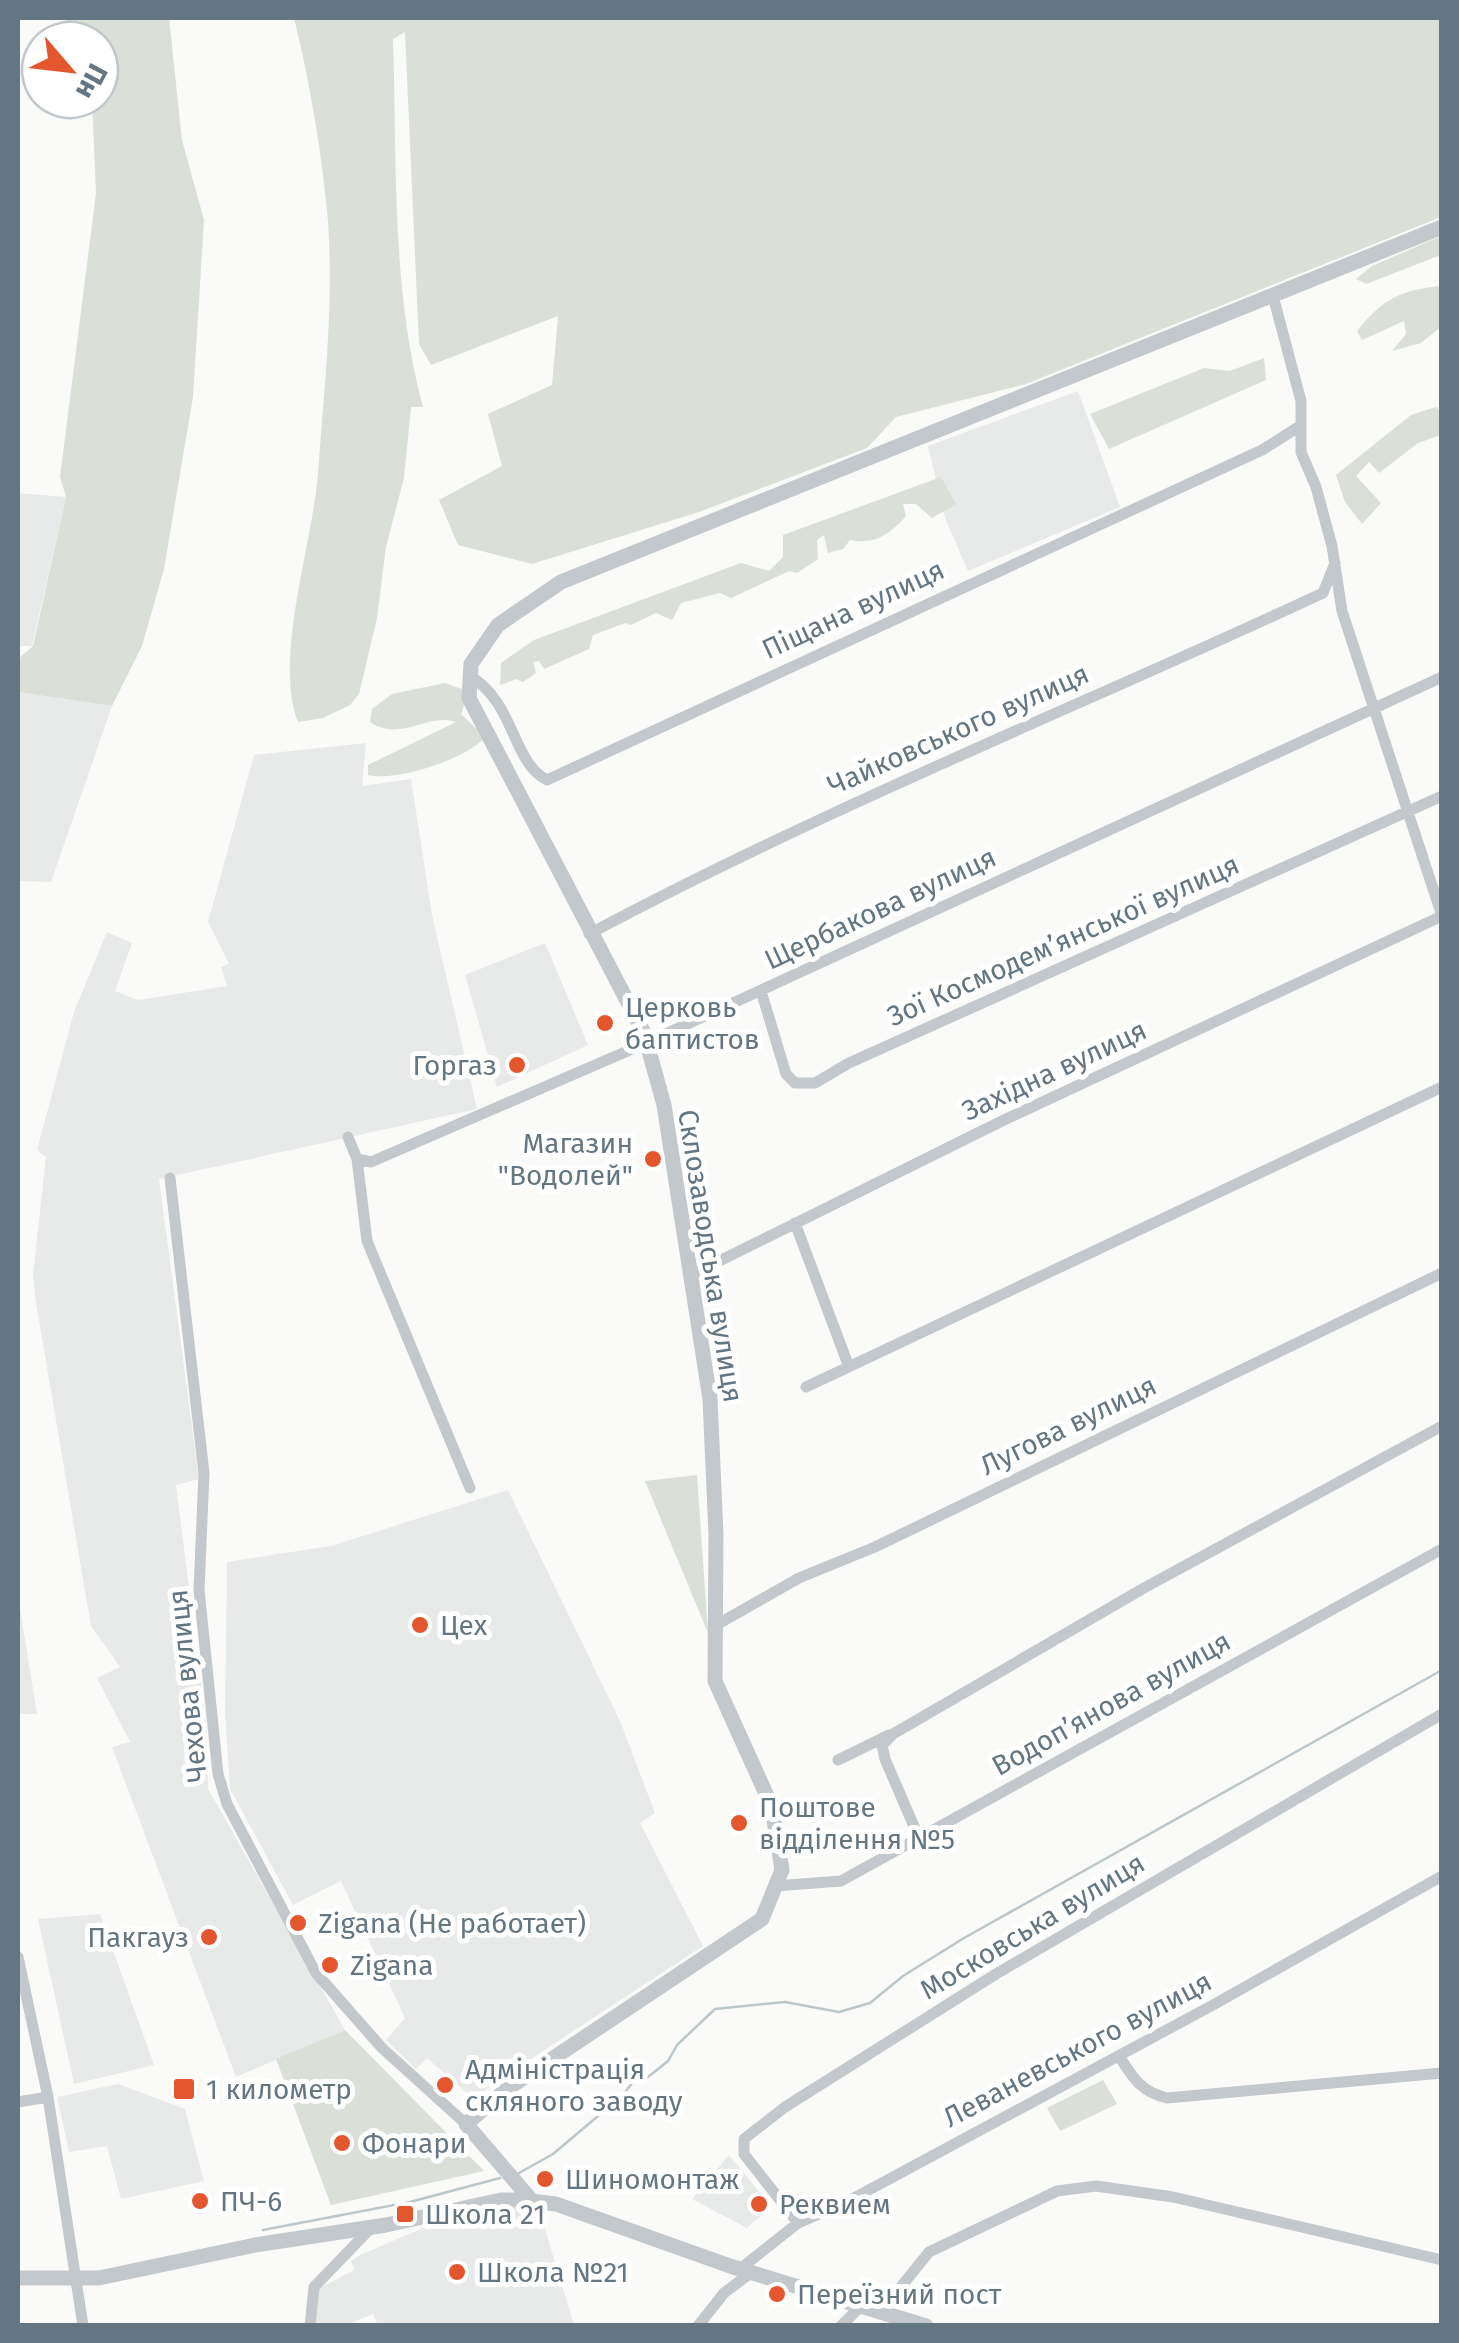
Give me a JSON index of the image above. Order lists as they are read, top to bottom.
{
  "streets": {
    "street": [
      "Піщана вулиця",
      "Чайковського вулиця",
      "Щербакова вулиця",
      "Зої Космодем’янської вулиця",
      "Західна вулиця",
      "Склозаводська вулиця",
      "Лугова вулиця",
      "Чехова вулиця",
      "Водоп’янова вулиця",
      "Московська вулиця",
      "Леваневського вулиця"
    ]
  },
  "crossings": [
    ["Піщана вулиця", "Склозаводська вулиця"],
    ["Чайковського вулиця", "Склозаводська вулиця"],
    ["Щербакова вулиця", "Зої Космодем’янської вулиця"],
    ["Щербакова вулиця", "Склозаводська вулиця"],
    ["Західна вулиця", "Склозаводська вулиця"],
    ["Склозаводська вулиця", "Лугова вулиця"],
    ["Склозаводська вулиця", "Водоп’янова вулиця"],
    ["Московська вулиця", "Леваневського вулиця"]
  ],
  "places": {
    "other": [
      "Церковь баптистов",
      "Горгаз",
      "Магазин \"Водолей\"",
      "Цех",
      "Поштове відділення №5",
      "Zigana (Не работает)",
      "Пакгауз",
      "Zigana",
      "Адміністрація скляного заводу",
      "Фонари",
      "Шиномонтаж",
      "ПЧ-6",
      "Реквием",
      "Школа №21",
      "Переїзний пост"
    ],
    "transit": ["1 километр", "Школа 21"]
  },
  "north": "bottom right"
}
